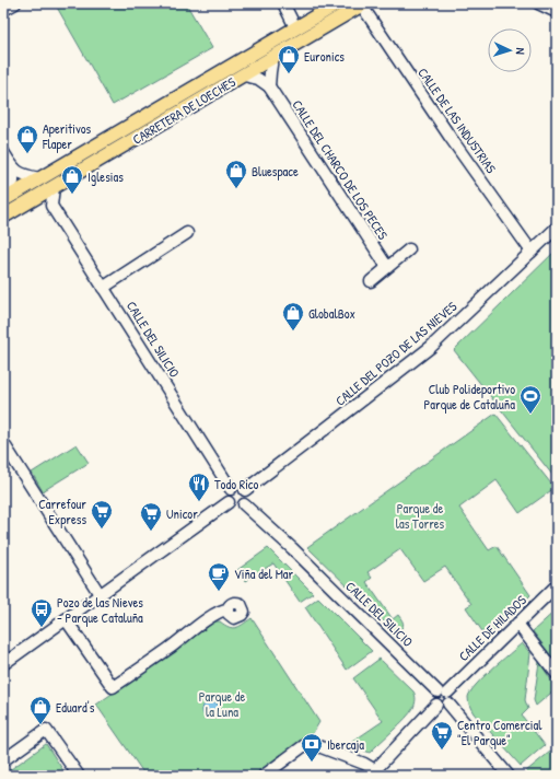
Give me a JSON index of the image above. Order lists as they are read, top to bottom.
{
  "streets": {
    "main road": ["CARRETERA DE LOECHES"],
    "street": [
      "CALLE DE LAS INDUSTRIAS",
      "CALLE DEL CHARCO DE LOS PECES",
      "CALLE DEL SILICIO",
      "CALLE DEL POZO DE LAS NIEVES",
      "CALLE DE HILADOS"
    ]
  },
  "crossings": [
    ["CARRETERA DE LOECHES", "CALLE DE LAS INDUSTRIAS"],
    ["CALLE DE LAS INDUSTRIAS", "CALLE DEL POZO DE LAS NIEVES"],
    ["CALLE DEL SILICIO", "CALLE DEL POZO DE LAS NIEVES"],
    ["CALLE DEL SILICIO", "CALLE DE HILADOS"]
  ],
  "parks": ["Parque de las Torres", "Parque de la Luna"],
  "places": {
    "shop": [
      "Euronics",
      "Aperitivos Flaper",
      "Bluespace",
      "Iglesias",
      "GlobalBox",
      "Eduard's"
    ],
    "sports": ["Club Polideportivo Parque de Cataluña"],
    "restaurant": ["Todo Rico"],
    "supermarket": ["Carrefour Express", "Unicor", "Centro Comercial \"El Parque\""],
    "cafe": ["Viña del Mar"],
    "bus stop": ["Pozo de las Nieves - Parque Cataluña"],
    "bank": ["Ibercaja"]
  },
  "north": "right"
}
